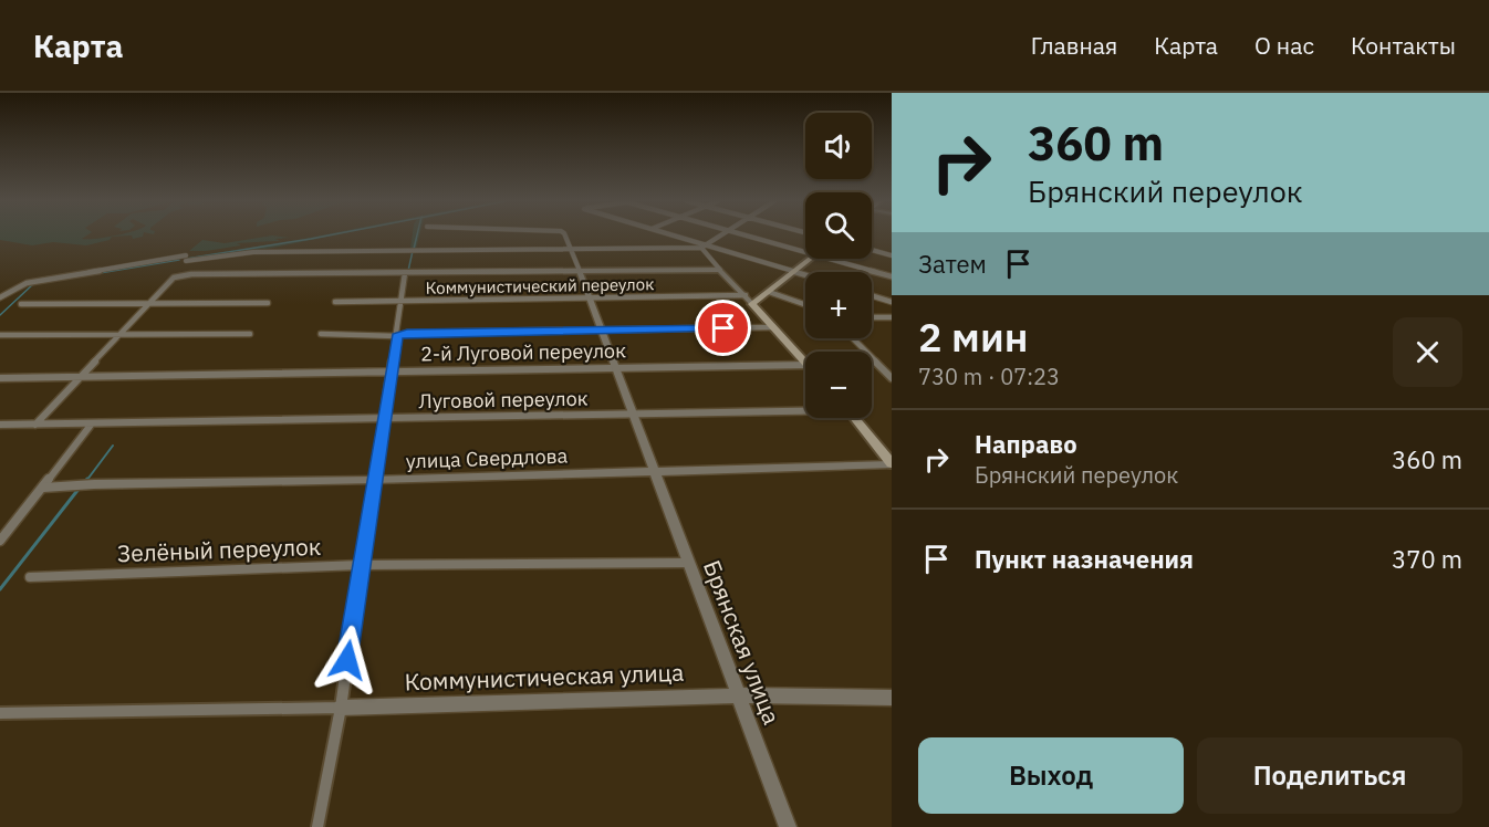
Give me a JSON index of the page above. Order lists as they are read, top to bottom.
{
  "streets": {
    "street": [
      "Коммунистический переулок",
      "2-й Луговой переулок",
      "Луговой переулок",
      "улица Свердлова",
      "Зелёный переулок",
      "Брянская улица",
      "Коммунистическая улица"
    ]
  },
  "crossings": [
    ["Коммунистический переулок", "Брянская улица"],
    ["2-й Луговой переулок", "Брянская улица"],
    ["Луговой переулок", "Брянская улица"],
    ["улица Свердлова", "Брянская улица"],
    ["Зелёный переулок", "Брянская улица"],
    ["Брянская улица", "Коммунистическая улица"]
  ],
  "page": {
    "header": "Карта",
    "nav": [
      "Главная",
      "Карта",
      "О нас",
      "Контакты"
    ],
    "turn": ["360 m", "Брянский переулок"],
    "map_buttons": ["+", "−"],
    "then": "Затем",
    "heading": ["2 мин", "730 m · 07:23"],
    "list": [
      {
        "name": "Направо",
        "note": "Брянский переулок",
        "value": "360 m"
      },
      {
        "name": "Пункт назначения",
        "value": "370 m"
      }
    ],
    "buttons": ["Выход", "Поделиться"]
  }
}
